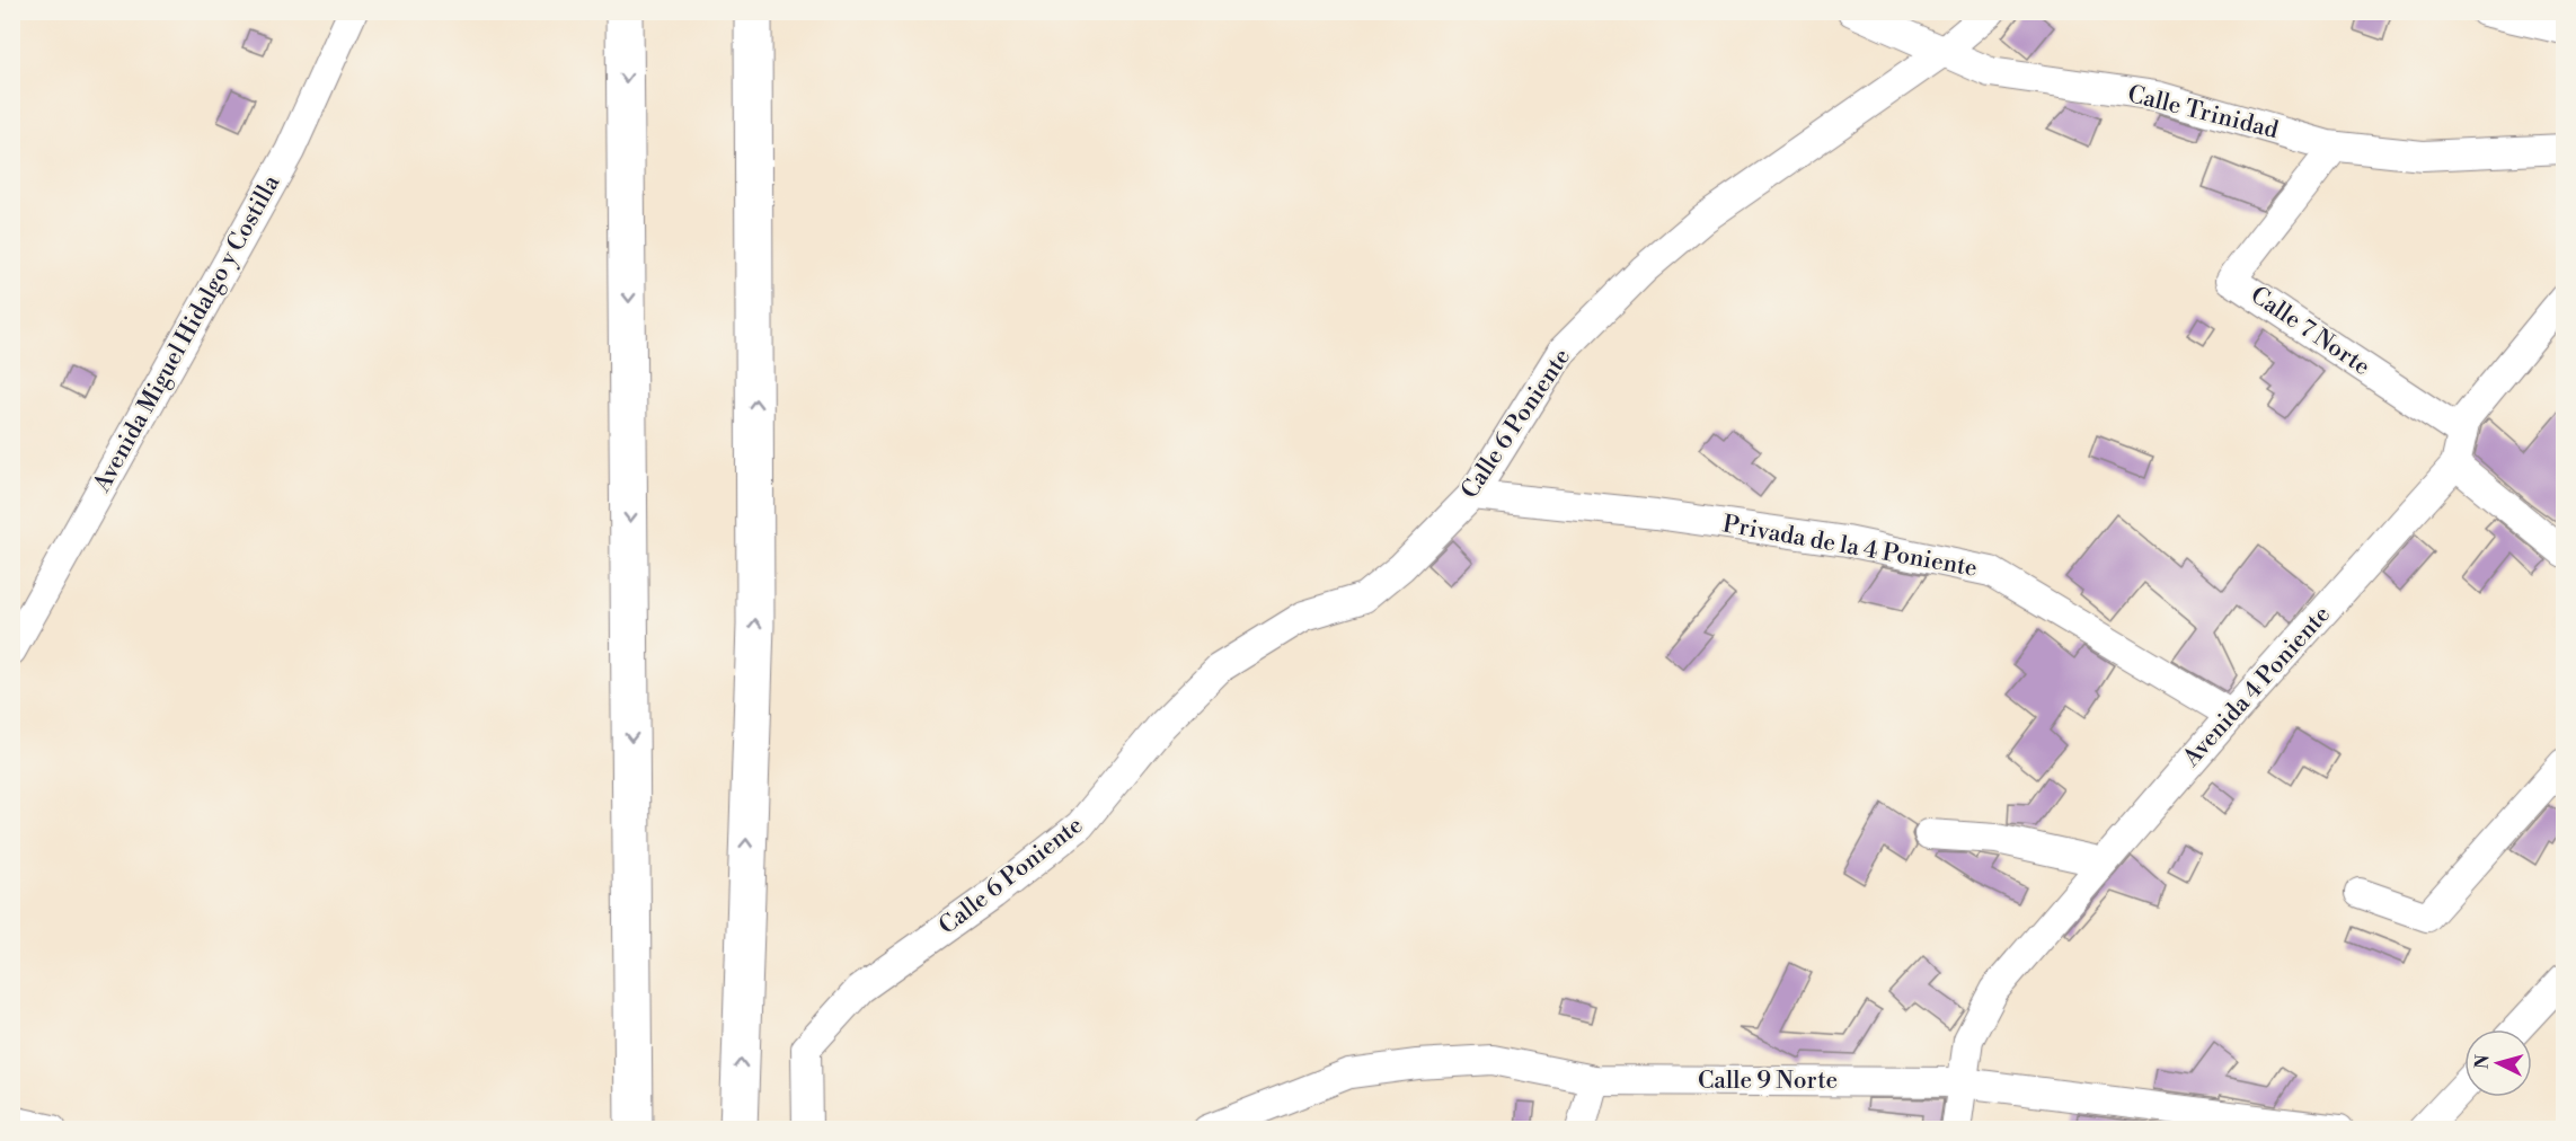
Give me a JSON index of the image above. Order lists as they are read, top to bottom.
{
  "streets": {
    "street": [
      "Calle Trinidad",
      "Calle 7 Norte",
      "Avenida Miguel Hidalgo y Costilla",
      "Calle 6 Poniente",
      "Privada de la 4 Poniente",
      "Avenida 4 Poniente",
      "Calle 9 Norte"
    ]
  },
  "crossings": [
    ["Calle Trinidad", "Calle 7 Norte"],
    ["Calle Trinidad", "Calle 6 Poniente"],
    ["Calle 7 Norte", "Avenida 4 Poniente"],
    ["Calle 6 Poniente", "Privada de la 4 Poniente"],
    ["Privada de la 4 Poniente", "Avenida 4 Poniente"],
    ["Avenida 4 Poniente", "Calle 9 Norte"]
  ],
  "north": "left"
}
